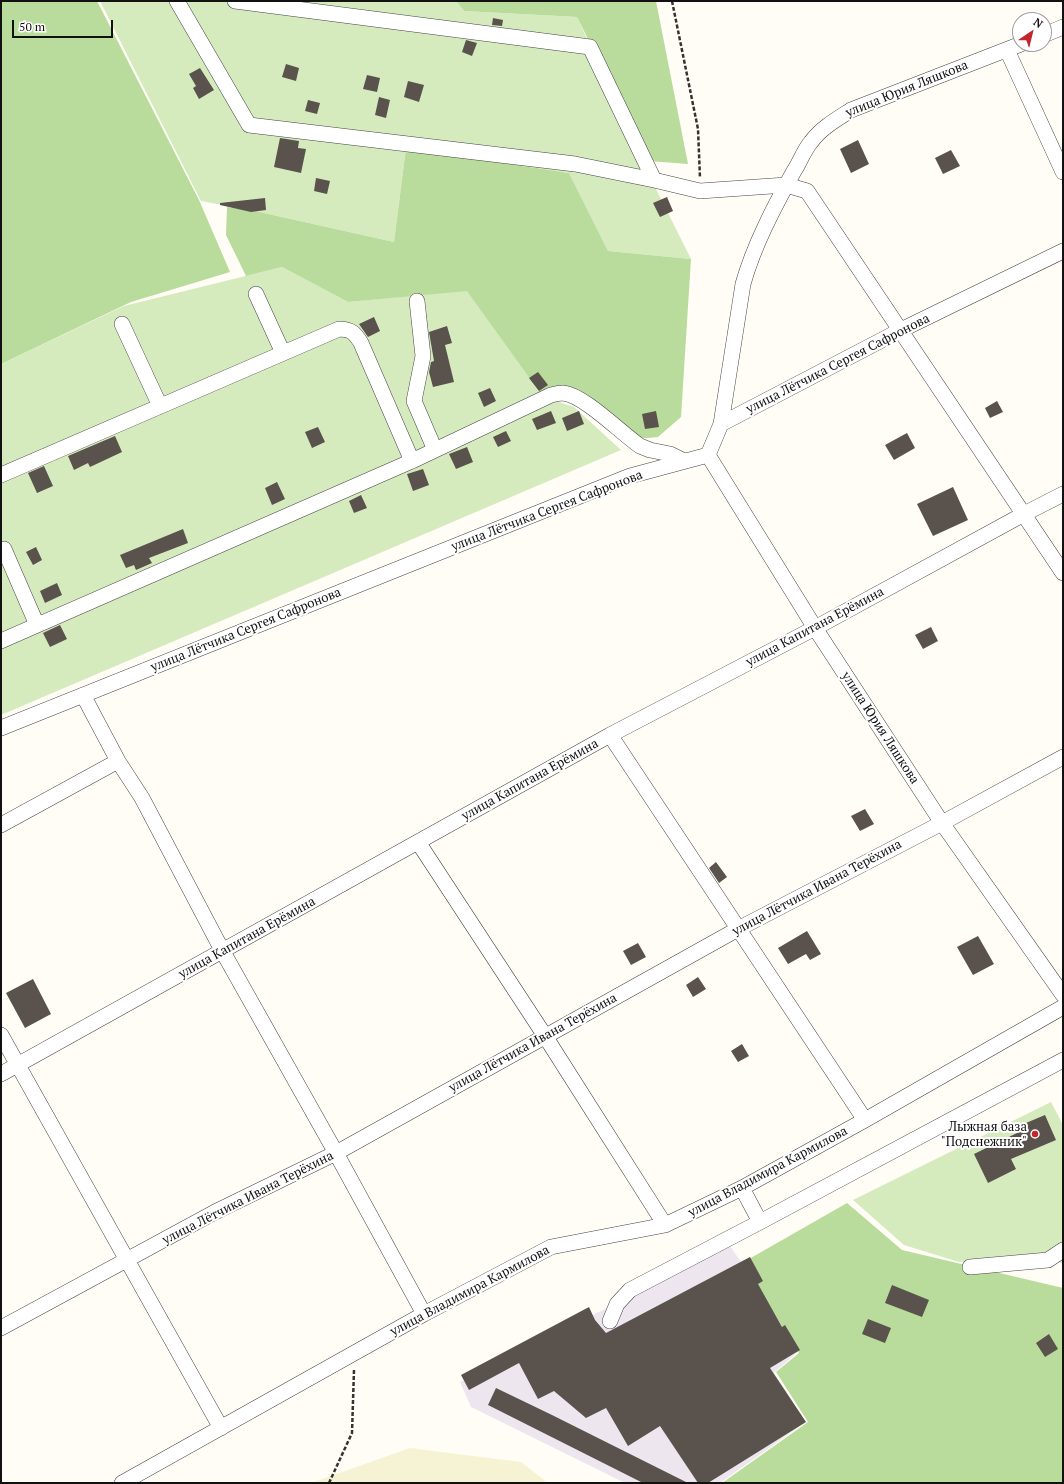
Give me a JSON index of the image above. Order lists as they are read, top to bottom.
{
  "streets": {
    "street": [
      "улица Юрия Ляшкова",
      "улица Лётчика Сергея Сафронова",
      "улица Капитана Ерёмина",
      "улица Лётчика Ивана Терёхина",
      "улица Владимира Кармилова"
    ]
  },
  "crossings": [
    ["улица Юрия Ляшкова", "улица Лётчика Сергея Сафронова"],
    ["улица Юрия Ляшкова", "улица Капитана Ерёмина"],
    ["улица Юрия Ляшкова", "улица Лётчика Ивана Терёхина"]
  ],
  "places": ["Лыжная база \"Подснежник\""],
  "scale_bar": "50 m",
  "north": "top right"
}
